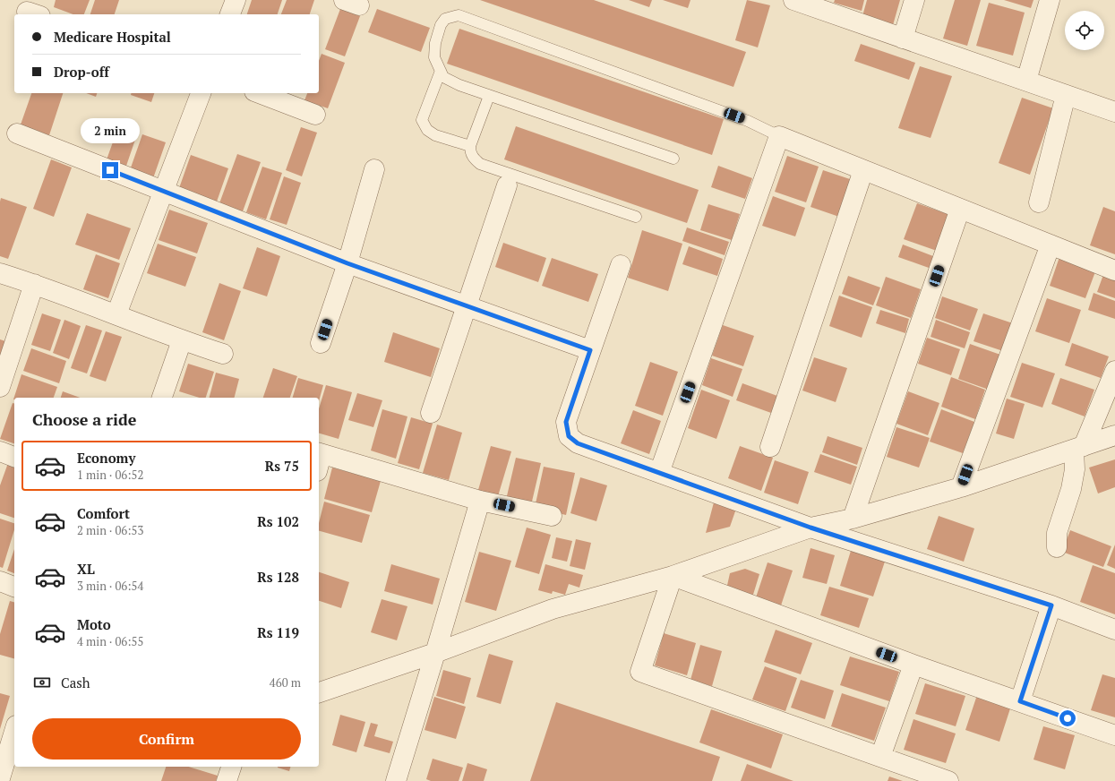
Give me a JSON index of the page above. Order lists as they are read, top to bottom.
{
  "page": {
    "banner": ["Medicare Hospital", "Drop-off"],
    "bubble": "2 min",
    "heading": "Choose a ride",
    "list": [
      {
        "name": "Economy",
        "note": "1 min · 06:52",
        "value": "Rs 75"
      },
      {
        "name": "Comfort",
        "note": "2 min · 06:53",
        "value": "Rs 102"
      },
      {
        "name": "XL",
        "note": "3 min · 06:54",
        "value": "Rs 128"
      },
      {
        "name": "Moto",
        "note": "4 min · 06:55",
        "value": "Rs 119"
      }
    ],
    "pay": ["Cash", "460 m"],
    "buttons": "Confirm"
  }
}
